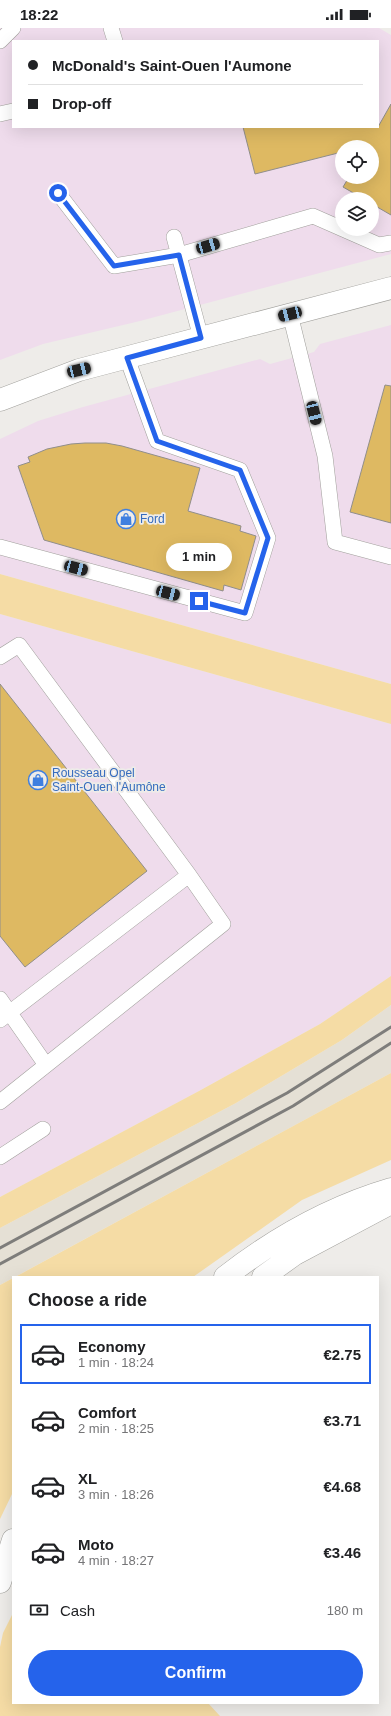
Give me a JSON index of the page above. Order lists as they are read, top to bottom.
{
  "places": {
    "shop": ["Ford", "Rousseau Opel Saint-Ouen l'Aumône"]
  },
  "page": {
    "status": "18:22",
    "banner": ["McDonald's Saint-Ouen l'Aumone", "Drop-off"],
    "bubble": "1 min",
    "heading": "Choose a ride",
    "list": [
      {
        "name": "Economy",
        "note": "1 min · 18:24",
        "value": "€2.75"
      },
      {
        "name": "Comfort",
        "note": "2 min · 18:25",
        "value": "€3.71"
      },
      {
        "name": "XL",
        "note": "3 min · 18:26",
        "value": "€4.68"
      },
      {
        "name": "Moto",
        "note": "4 min · 18:27",
        "value": "€3.46"
      }
    ],
    "pay": ["Cash", "180 m"],
    "buttons": "Confirm"
  }
}
